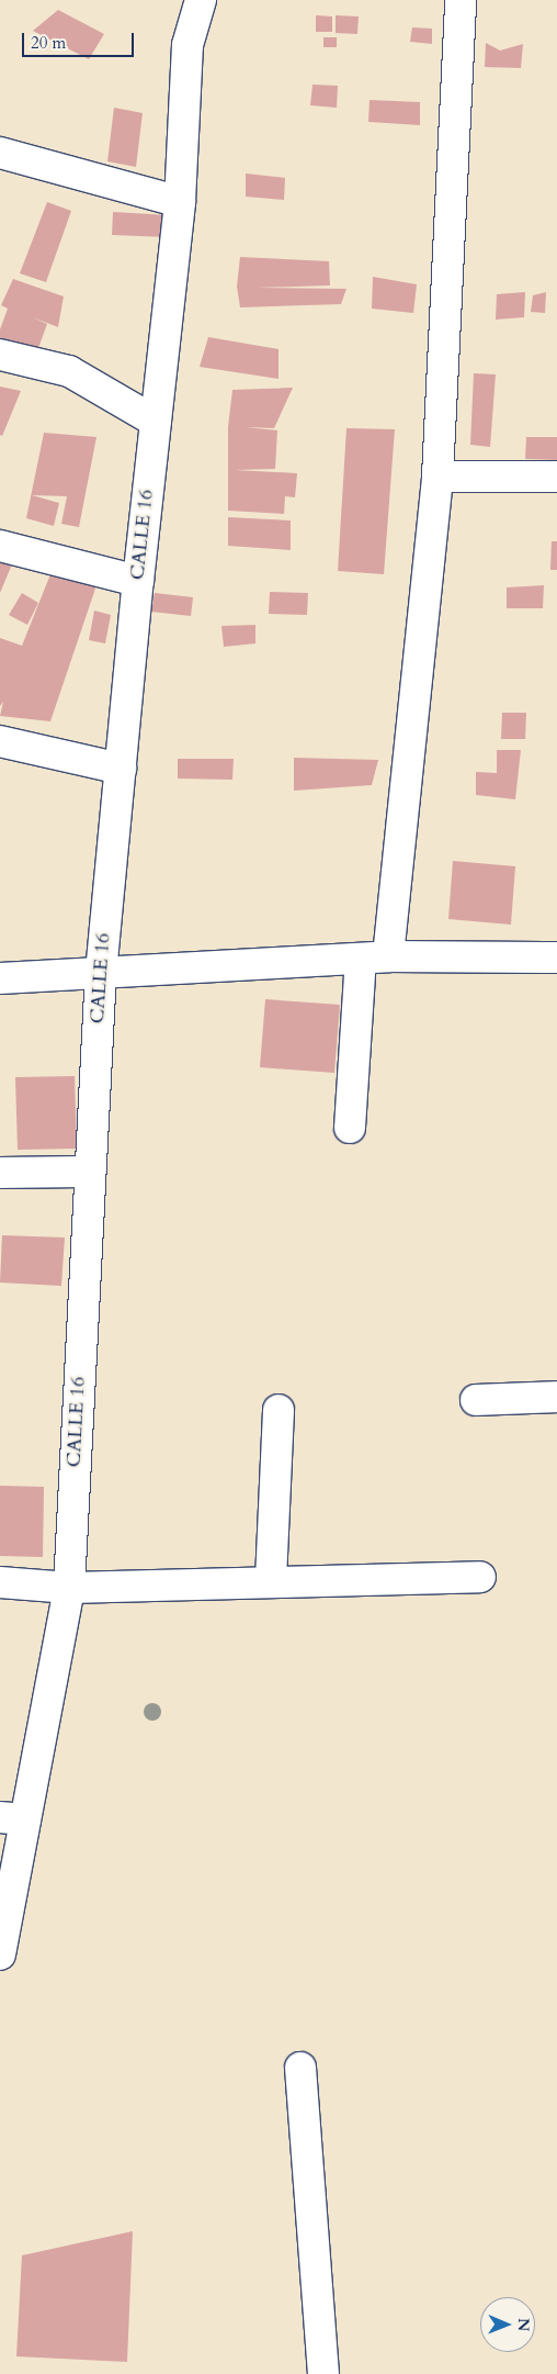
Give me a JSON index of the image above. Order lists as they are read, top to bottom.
{
  "streets": {
    "street": ["CALLE 16"]
  },
  "scale_bar": "20 m",
  "north": "right"
}
